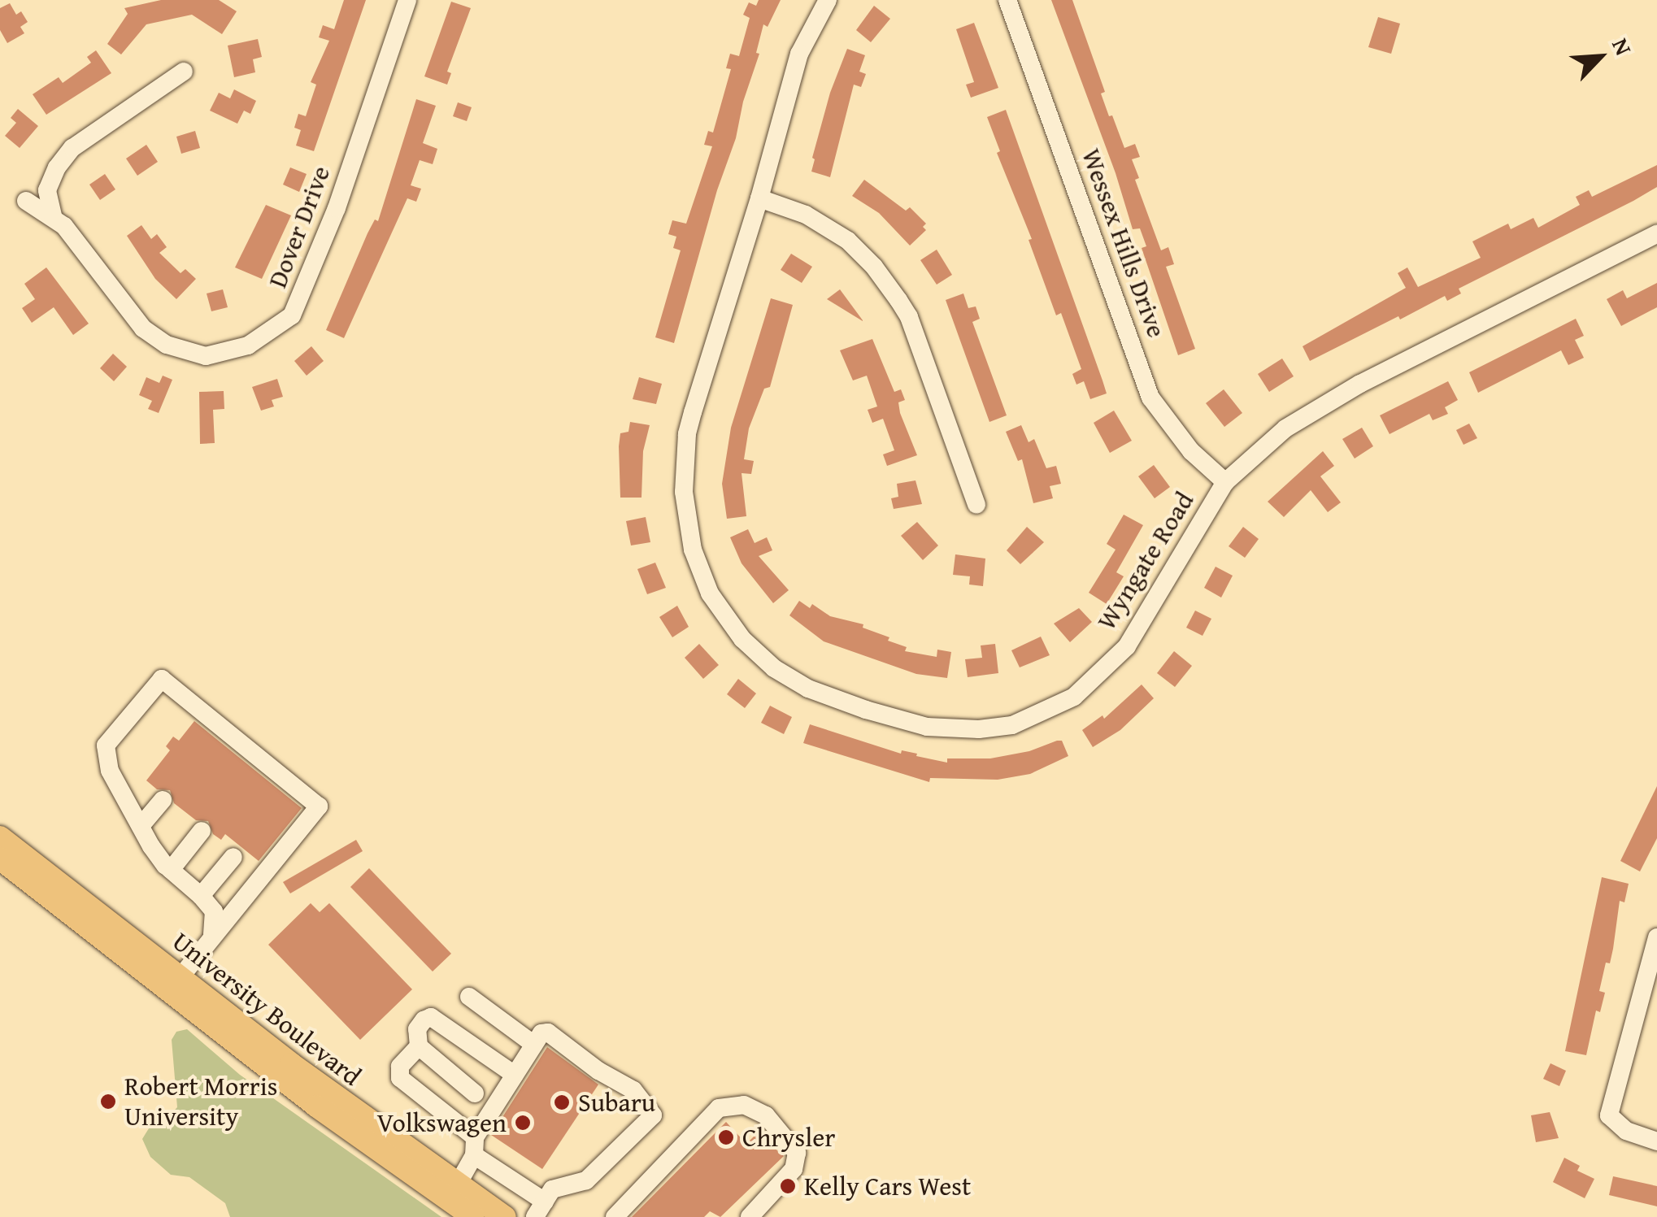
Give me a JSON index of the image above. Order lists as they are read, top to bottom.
{
  "streets": {
    "main road": ["University Boulevard"],
    "street": ["Dover Drive", "Wessex Hills Drive", "Wyngate Road"]
  },
  "crossings": [
    ["Wessex Hills Drive", "Wyngate Road"]
  ],
  "places": [
    "Robert Morris University",
    "Subaru",
    "Volkswagen",
    "Chrysler",
    "Kelly Cars West"
  ],
  "north": "top right"
}
